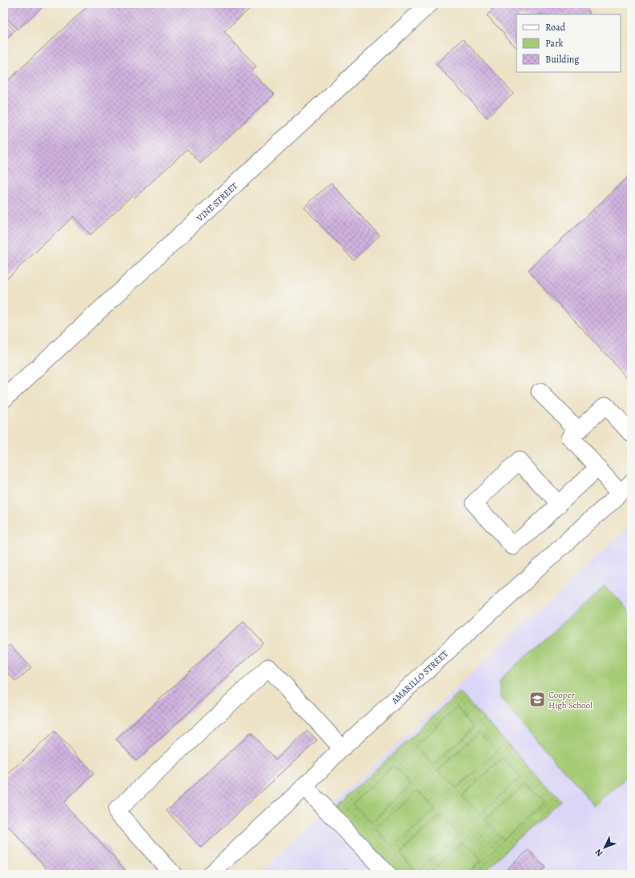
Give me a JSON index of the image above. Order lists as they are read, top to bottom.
{
  "streets": {
    "street": ["VINE STREET", "AMARILLO STREET"]
  },
  "places": {
    "school or university": ["Cooper High School"]
  },
  "legend": ["Road", "Park", "Building"],
  "north": "bottom left"
}
